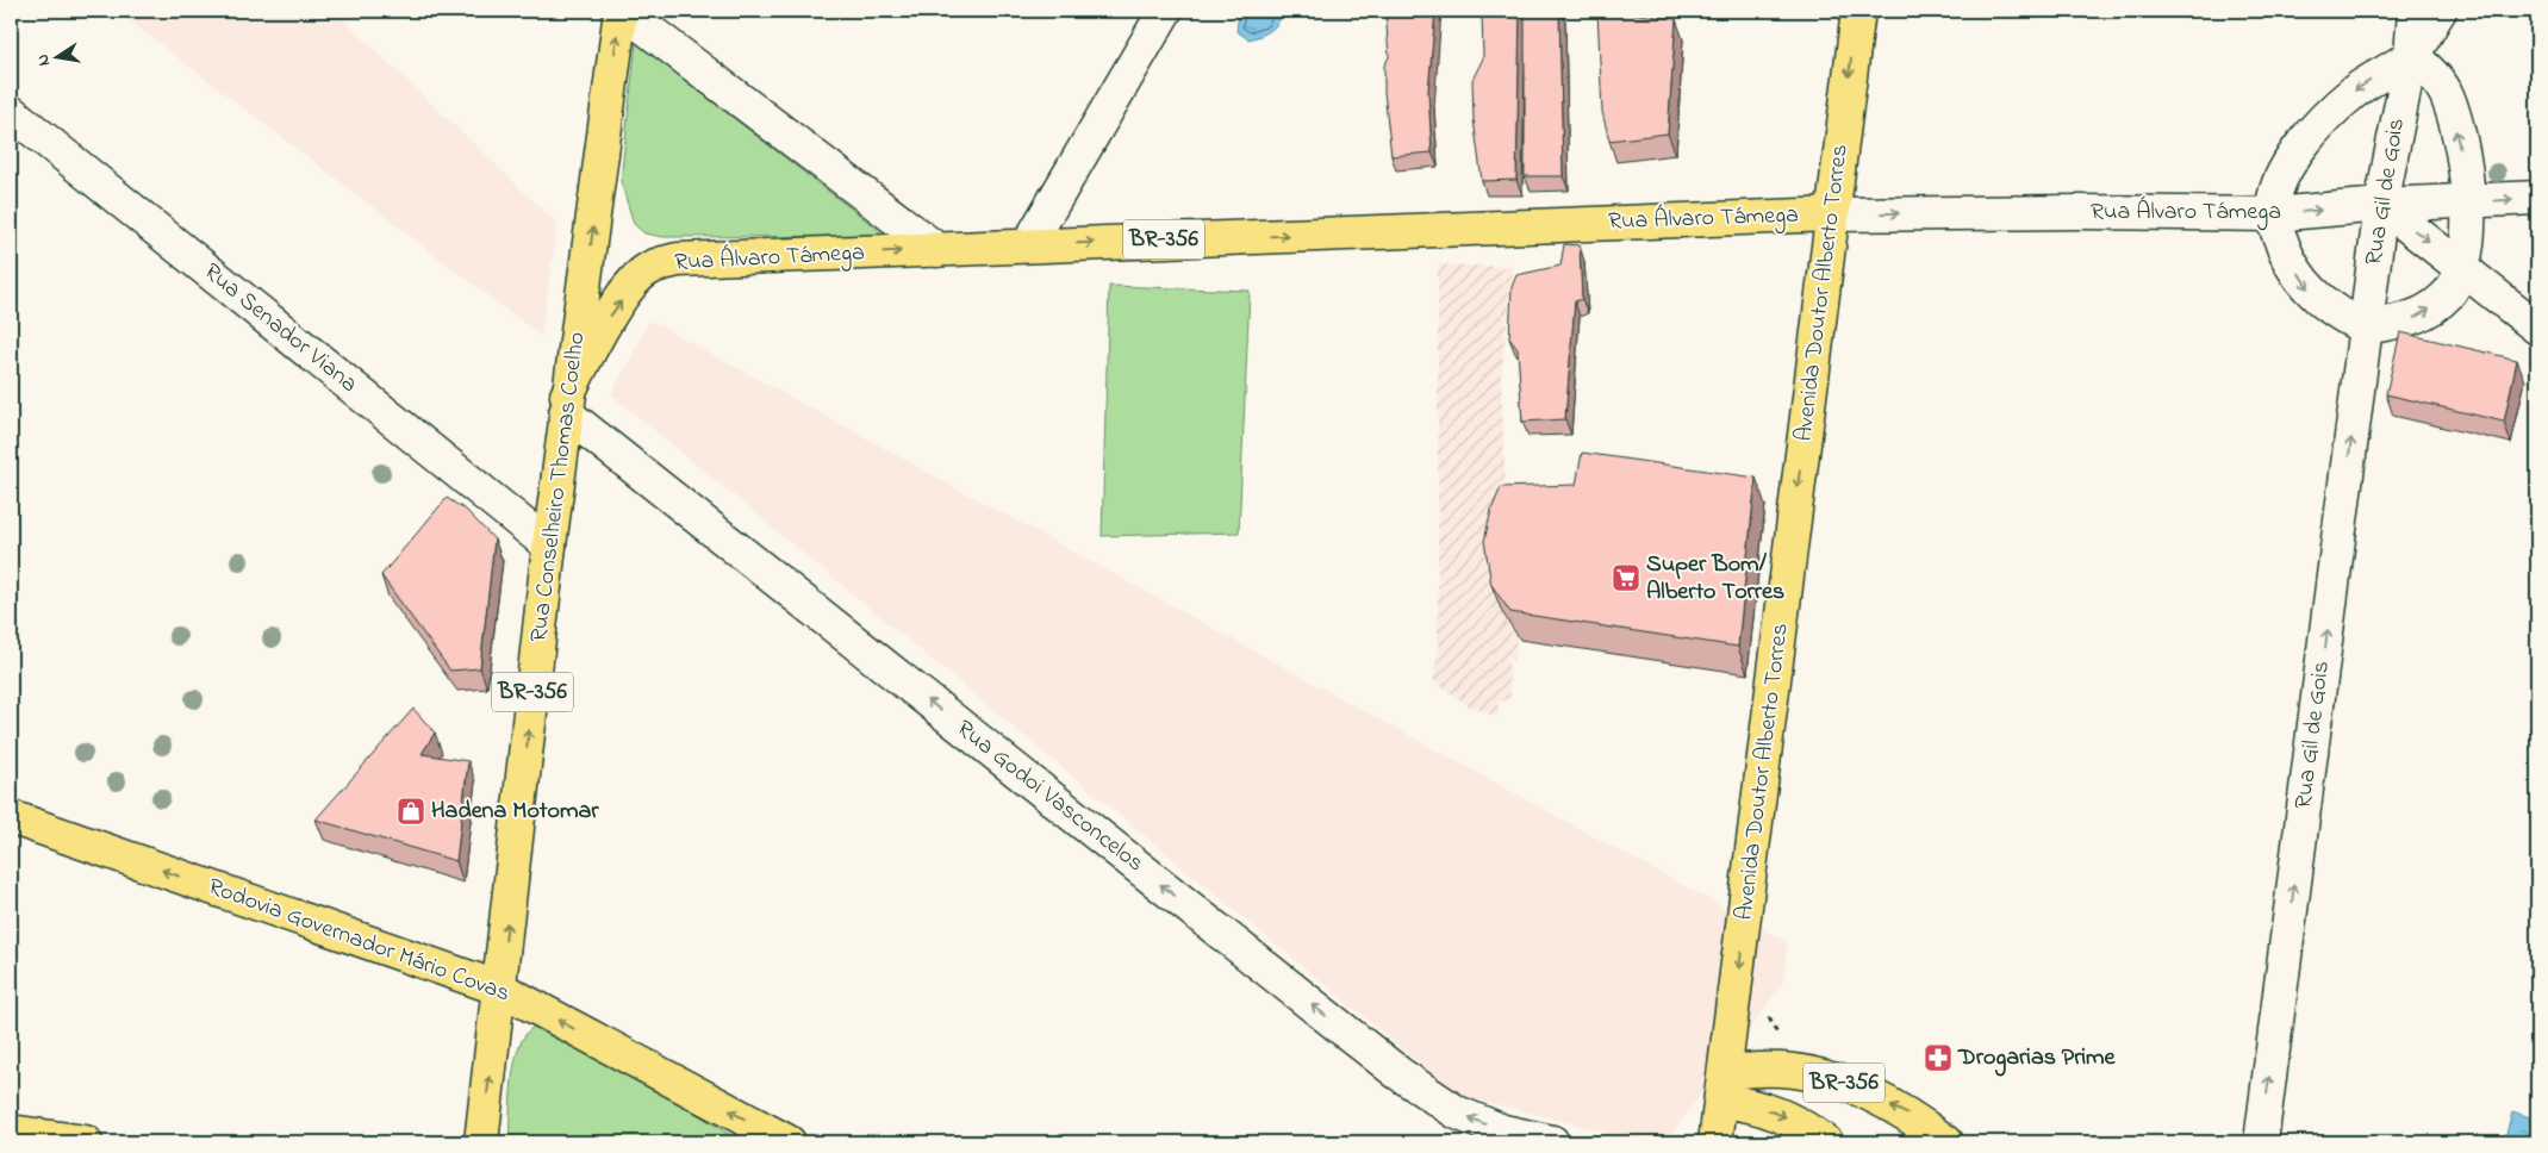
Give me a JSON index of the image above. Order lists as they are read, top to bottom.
{
  "streets": {
    "main road": [
      "Rua Álvaro Támega",
      "BR-356",
      "Avenida Doutor Alberto Torres",
      "Rua Conselheiro Thomas Coelho",
      "Rodovia Governador Mário Covas"
    ],
    "street": ["Rua Gil de Gois", "Rua Senador Viana", "Rua Godoi Vasconcelos"]
  },
  "crossings": [
    ["Rua Gil de Gois", "Rua Álvaro Támega"],
    ["Rua Álvaro Támega", "Avenida Doutor Alberto Torres"],
    ["Rua Álvaro Támega", "Rua Conselheiro Thomas Coelho"],
    ["Rua Álvaro Támega", "Rua Godoi Vasconcelos"],
    ["BR-356", "Avenida Doutor Alberto Torres"],
    ["Rua Senador Viana", "Rua Conselheiro Thomas Coelho"],
    ["Rua Conselheiro Thomas Coelho", "Rua Godoi Vasconcelos"],
    ["Rua Conselheiro Thomas Coelho", "Rodovia Governador Mário Covas"]
  ],
  "one_way": [
    "Rua Gil de Gois",
    "Rua Álvaro Támega",
    "Avenida Doutor Alberto Torres",
    "Rua Conselheiro Thomas Coelho",
    "Rua Godoi Vasconcelos",
    "Rodovia Governador Mário Covas"
  ],
  "places": {
    "supermarket": ["Super Bom/ Alberto Torres"],
    "shop": ["Hadena Motomar"],
    "pharmacy": ["Drogarias Prime"]
  },
  "north": "left"
}
